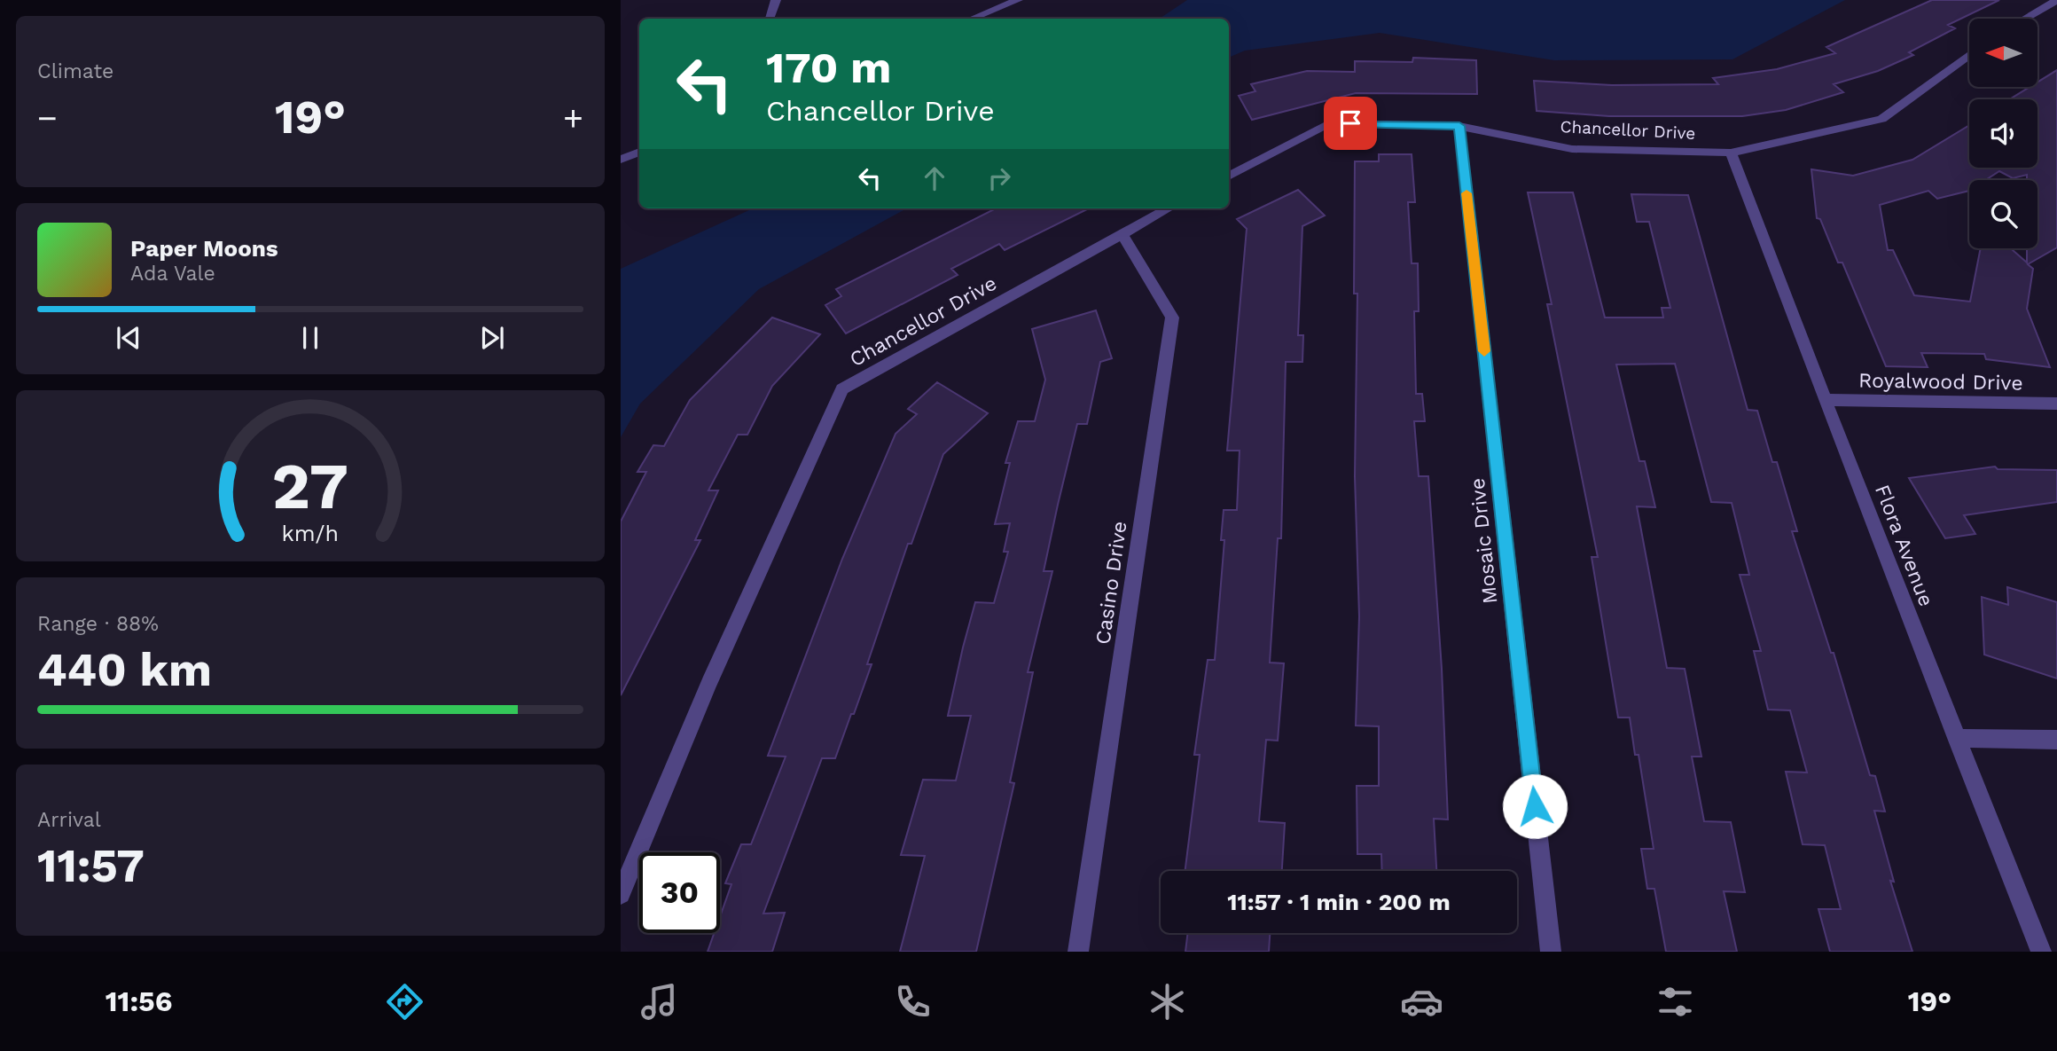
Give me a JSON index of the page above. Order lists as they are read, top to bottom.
{
  "streets": {
    "street": [
      "Chancellor Drive",
      "Royalwood Drive",
      "Mosaic Drive",
      "Flora Avenue",
      "Casino Drive"
    ]
  },
  "crossings": [
    ["Chancellor Drive", "Mosaic Drive"],
    ["Chancellor Drive", "Flora Avenue"],
    ["Chancellor Drive", "Casino Drive"],
    ["Royalwood Drive", "Flora Avenue"]
  ],
  "north": "left",
  "page": {
    "tile": [
      "Climate",
      ["Range · 88%", "440 km"],
      ["Arrival", "11:57"]
    ],
    "turn": ["170 m", "Chancellor Drive"],
    "heat": ["−", "19°", "+"],
    "song": ["Paper Moons", "Ada Vale"],
    "limit": "30",
    "trip": "11:57 · 1 min · 200 m",
    "tabs": ["11:56", "19°"],
    "gauge": ["27", "km/h"]
  }
}
